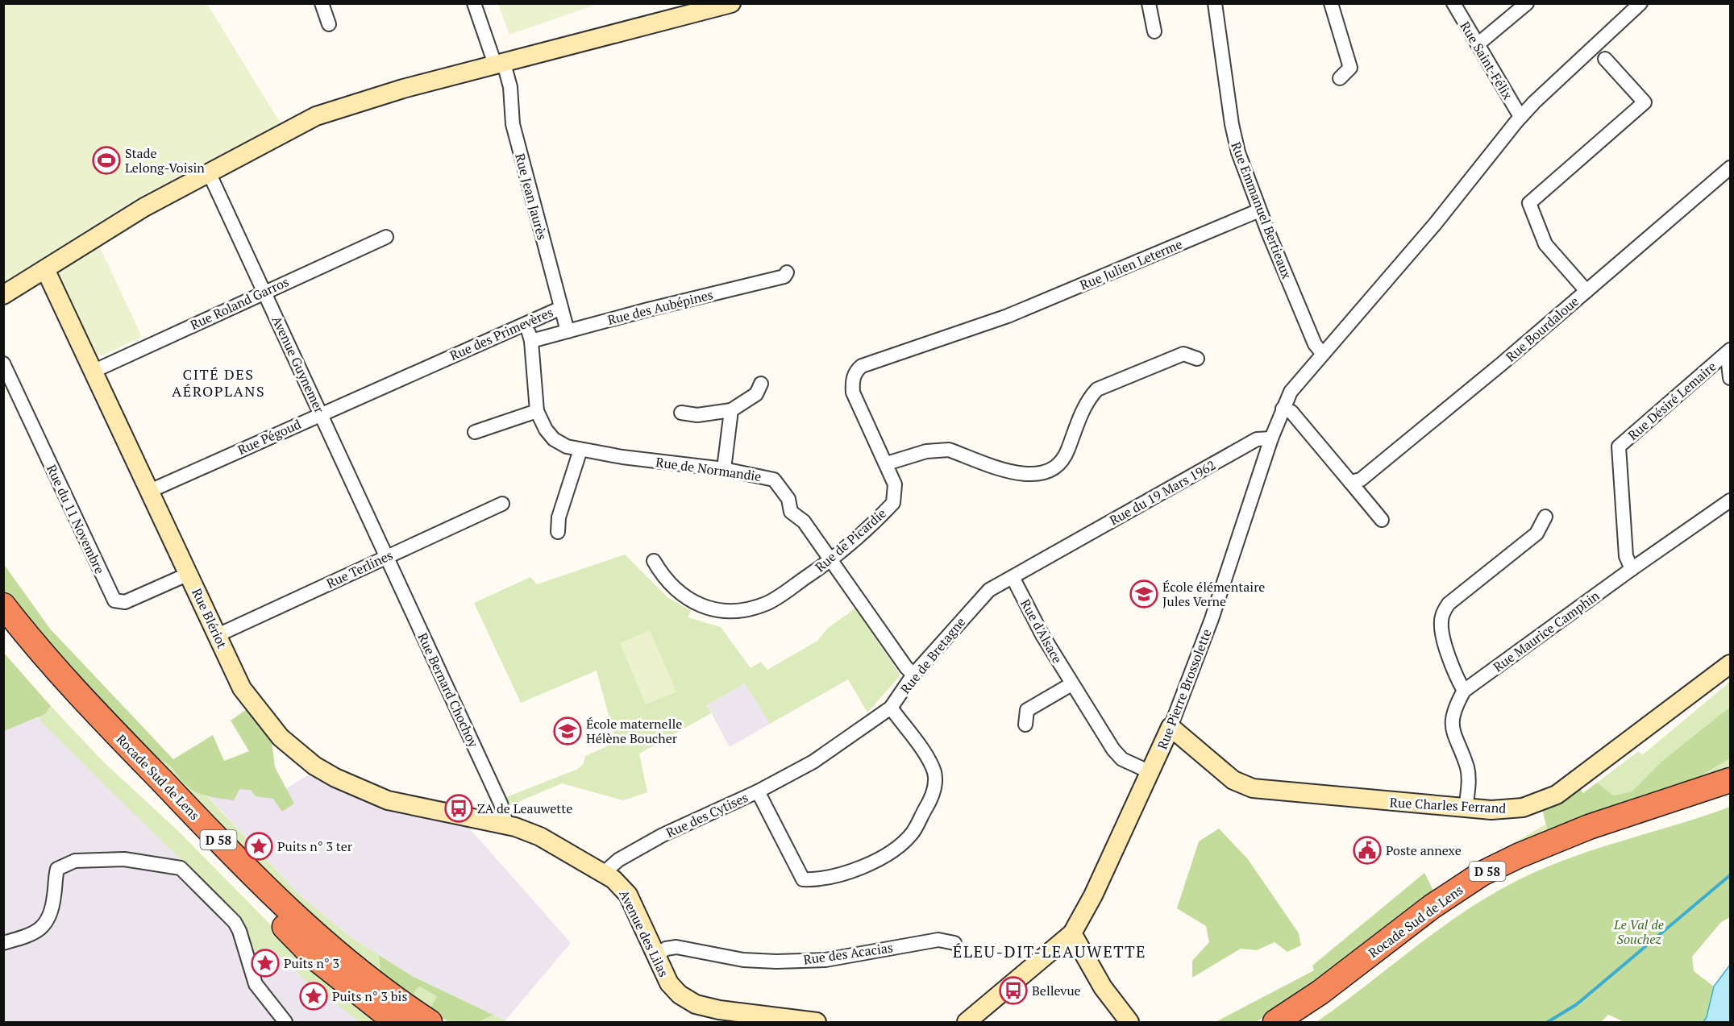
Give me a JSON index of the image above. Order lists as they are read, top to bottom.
{
  "streets": {
    "highway": ["Rocade Sud de Lens", "D 58"],
    "street": [
      "Rue Saint-Félix",
      "Rue Jean Jaurès",
      "Rue Emmanuel Bertieaux",
      "Rue Julien Leterme",
      "Rue Roland Garros",
      "Rue des Aubépines",
      "Rue Bourdaloue",
      "Rue des Primevères",
      "Avenue Guynemer",
      "Rue Désiré Lemaire",
      "Rue Pégoud",
      "Rue de Normandie",
      "Rue du 19 Mars 1962",
      "Rue du 11 Novembre",
      "Rue de Picardie",
      "Rue Terlines",
      "Rue Blériot",
      "Rue d'Alsace",
      "Rue Maurice Camphin",
      "Rue de Bretagne",
      "Rue Pierre Brossolette",
      "Rue Bernard Chochoy",
      "Rue Charles Ferrand",
      "Rue des Cytises",
      "Avenue des Lilas",
      "Rue des Acacias"
    ]
  },
  "crossings": [
    ["Rue Saint-Félix", "Rue Pierre Brossolette"],
    ["Rue Jean Jaurès", "Rue des Aubépines"],
    ["Rue Jean Jaurès", "Rue des Primevères"],
    ["Rue Emmanuel Bertieaux", "Rue Julien Leterme"],
    ["Rue Emmanuel Bertieaux", "Rue Pierre Brossolette"],
    ["Rue Julien Leterme", "Rue de Picardie"],
    ["Rue Roland Garros", "Avenue Guynemer"],
    ["Rue Roland Garros", "Rue Blériot"],
    ["Rue des Primevères", "Rue Pégoud"],
    ["Avenue Guynemer", "Rue Pégoud"],
    ["Avenue Guynemer", "Rue Terlines"],
    ["Avenue Guynemer", "Rue Bernard Chochoy"],
    ["Rue Désiré Lemaire", "Rue Maurice Camphin"],
    ["Rue Pégoud", "Rue Blériot"],
    ["Rue de Normandie", "Rue de Picardie"],
    ["Rue de Normandie", "Rue de Bretagne"],
    ["Rue du 19 Mars 1962", "Rue de Bretagne"],
    ["Rue du 19 Mars 1962", "Rue Pierre Brossolette"],
    ["Rue du 11 Novembre", "Rue Blériot"],
    ["Rue Terlines", "Rue Blériot"],
    ["Rue Terlines", "Rue Bernard Chochoy"],
    ["Rue Blériot", "Rue Bernard Chochoy"],
    ["Rue Blériot", "Avenue des Lilas"],
    ["Rue d'Alsace", "Rue de Bretagne"],
    ["Rue d'Alsace", "Rue Pierre Brossolette"],
    ["Rue Maurice Camphin", "Rue Charles Ferrand"],
    ["Rue de Bretagne", "Rue des Cytises"],
    ["Rue Pierre Brossolette", "Rue Charles Ferrand"],
    ["Rue Bernard Chochoy", "Avenue des Lilas"],
    ["Rocade Sud de Lens", "D 58"],
    ["Rue des Cytises", "Avenue des Lilas"],
    ["Avenue des Lilas", "Rue des Acacias"]
  ],
  "districts": ["CITÉ DES AÉROPLANS", "ÉLEU-DIT-LEAUWETTE"],
  "parks": ["Le Val de Souchez"],
  "places": {
    "sports": ["Stade Lelong-Voisin"],
    "school or university": ["École élémentaire Jules Verne", "École maternelle Hélène Boucher"],
    "bus stop": ["ZA de Leauwette", "Bellevue"],
    "place": ["Puits n° 3 ter", "Puits n° 3", "Puits n° 3 bis"],
    "public building": ["Poste annexe"]
  }
}
